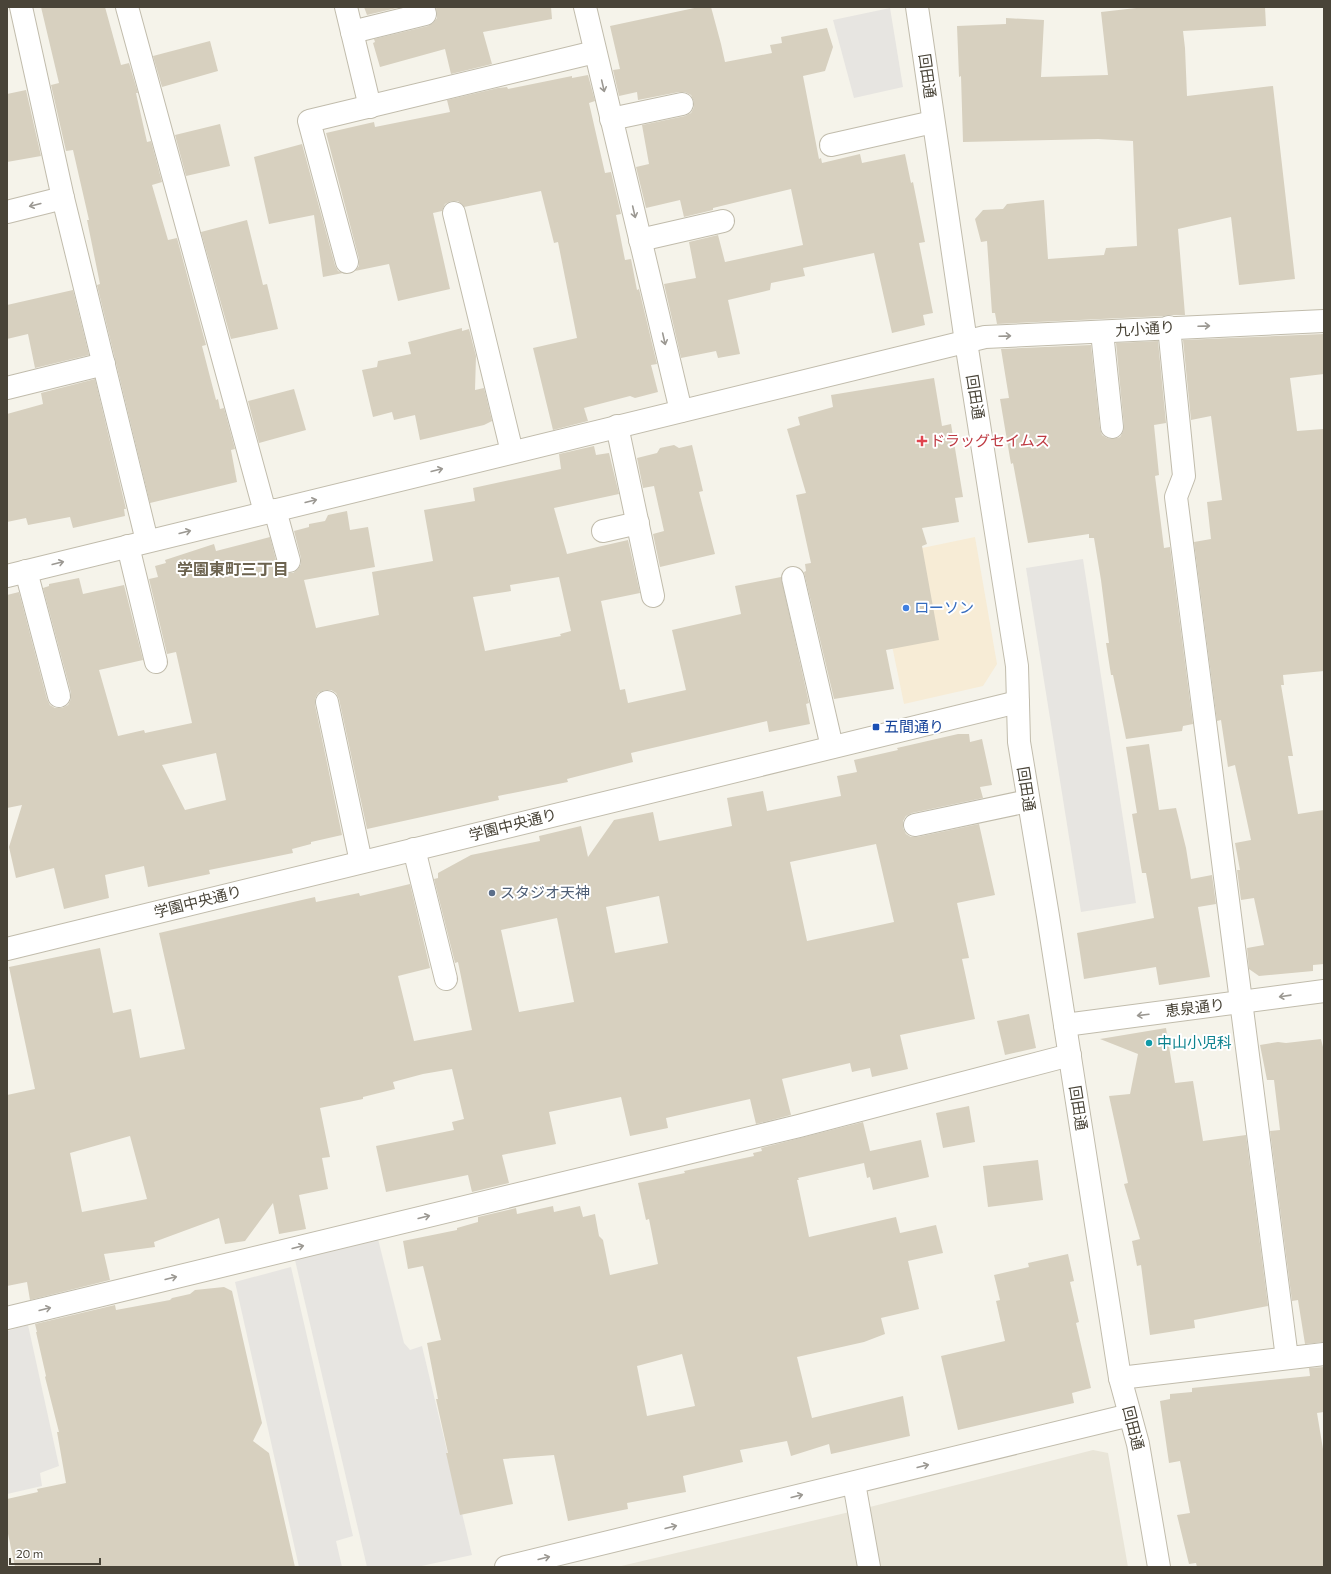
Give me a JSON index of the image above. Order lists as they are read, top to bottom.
{
  "streets": {
    "street": [
      "回田通",
      "九小通り",
      "学園中央通り",
      "恵泉通り"
    ]
  },
  "crossings": [
    ["回田通", "九小通り"],
    ["回田通", "学園中央通り"],
    ["回田通", "恵泉通り"]
  ],
  "one_way": ["九小通り", "恵泉通り"],
  "districts": ["学園東町三丁目"],
  "places": {
    "health": ["ドラッグセイムス"],
    "other": ["ローソン", "スタジオ天神", "中山小児科"],
    "transit": ["五間通り"]
  },
  "scale_bar": "20 m"
}
